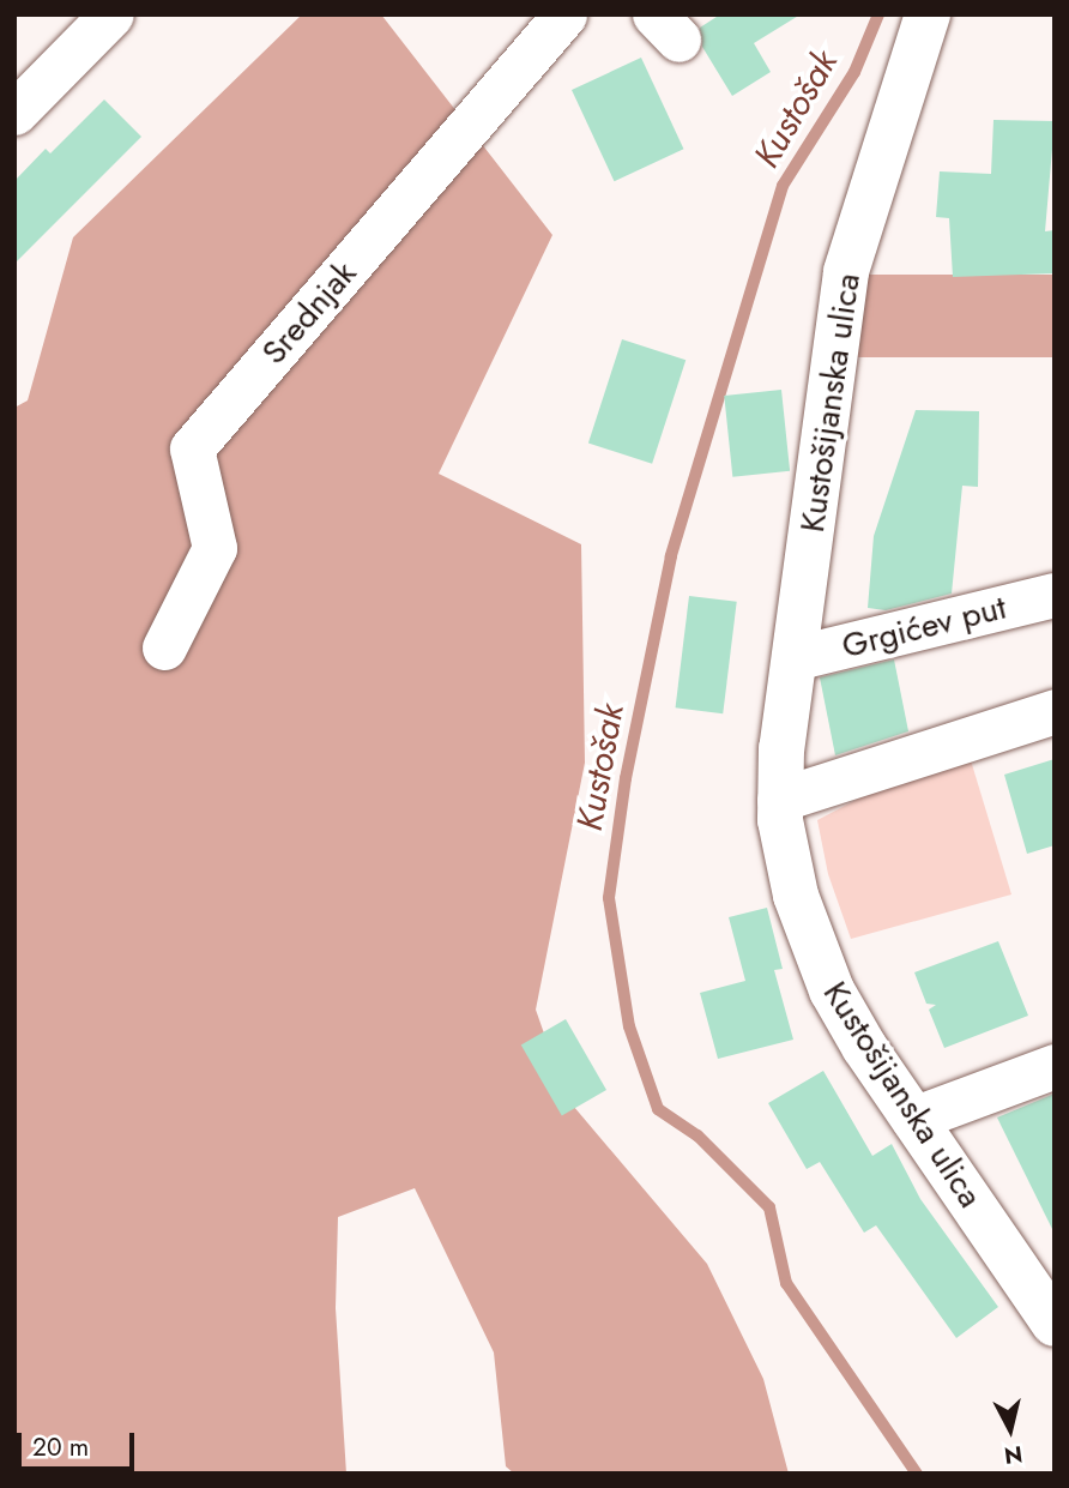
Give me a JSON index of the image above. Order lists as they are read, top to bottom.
{
  "streets": {
    "street": ["Srednjak", "Kustošijanska ulica", "Grgićev put"]
  },
  "crossings": [
    ["Kustošijanska ulica", "Grgićev put"]
  ],
  "water": ["Kustošak"],
  "scale_bar": "20 m",
  "north": "bottom"
}
